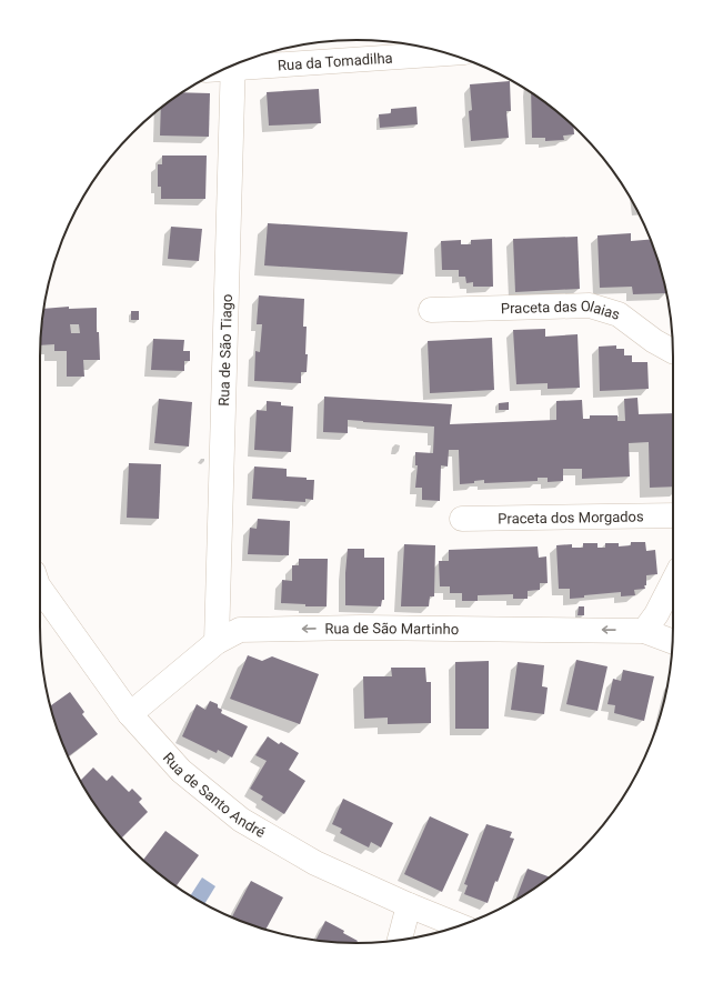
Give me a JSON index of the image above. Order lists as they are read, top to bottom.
{
  "streets": {
    "street": [
      "Rua da Tomadilha",
      "Praceta das Olaias",
      "Rua de São Tiago",
      "Praceta dos Morgados",
      "Rua de São Martinho",
      "Rua de Santo André"
    ]
  },
  "crossings": [
    ["Rua de São Tiago", "Rua de São Martinho"],
    ["Rua de São Martinho", "Rua de Santo André"]
  ],
  "one_way": ["Rua de São Martinho"]
}
